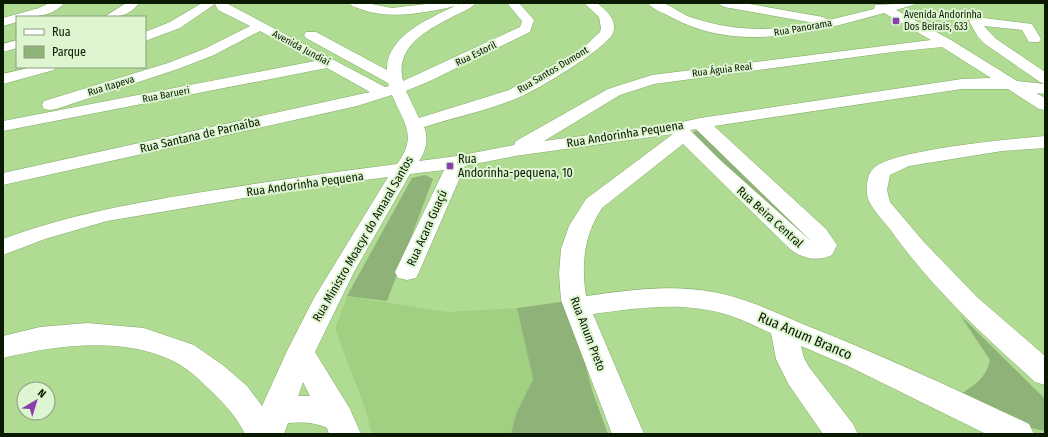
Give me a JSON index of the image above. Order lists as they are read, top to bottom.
{
  "streets": {
    "street": [
      "Rua Panorama",
      "Avenida Jundiaí",
      "Rua Estoril",
      "Rua Santos Dumont",
      "Rua Águia Real",
      "Rua Itapeva",
      "Rua Barueri",
      "Rua Andorinha Pequena",
      "Rua Santana de Parnaíba",
      "Rua Beira Central",
      "Rua Acara Guaçú",
      "Rua Ministro Moacyr do Amaral Santos",
      "Rua Anum Preto",
      "Rua Anum Branco"
    ]
  },
  "crossings": [
    ["Avenida Jundiaí", "Rua Estoril"],
    ["Avenida Jundiaí", "Rua Itapeva"],
    ["Avenida Jundiaí", "Rua Barueri"],
    ["Avenida Jundiaí", "Rua Santana de Parnaíba"],
    ["Avenida Jundiaí", "Rua Ministro Moacyr do Amaral Santos"],
    ["Rua Estoril", "Rua Santana de Parnaíba"],
    ["Rua Estoril", "Rua Ministro Moacyr do Amaral Santos"],
    ["Rua Santos Dumont", "Rua Ministro Moacyr do Amaral Santos"],
    ["Rua Águia Real", "Rua Andorinha Pequena"],
    ["Rua Itapeva", "Rua Barueri"],
    ["Rua Andorinha Pequena", "Rua Beira Central"],
    ["Rua Andorinha Pequena", "Rua Acara Guaçú"],
    ["Rua Andorinha Pequena", "Rua Ministro Moacyr do Amaral Santos"],
    ["Rua Andorinha Pequena", "Rua Anum Preto"],
    ["Rua Santana de Parnaíba", "Rua Ministro Moacyr do Amaral Santos"],
    ["Rua Beira Central", "Rua Anum Preto"],
    ["Rua Anum Preto", "Rua Anum Branco"]
  ],
  "places": {
    "transit": ["Avenida Andorinha Dos Beirais, 633", "Rua Andorinha-pequena, 10"]
  },
  "legend": ["Rua", "Parque"],
  "north": "top right"
}
